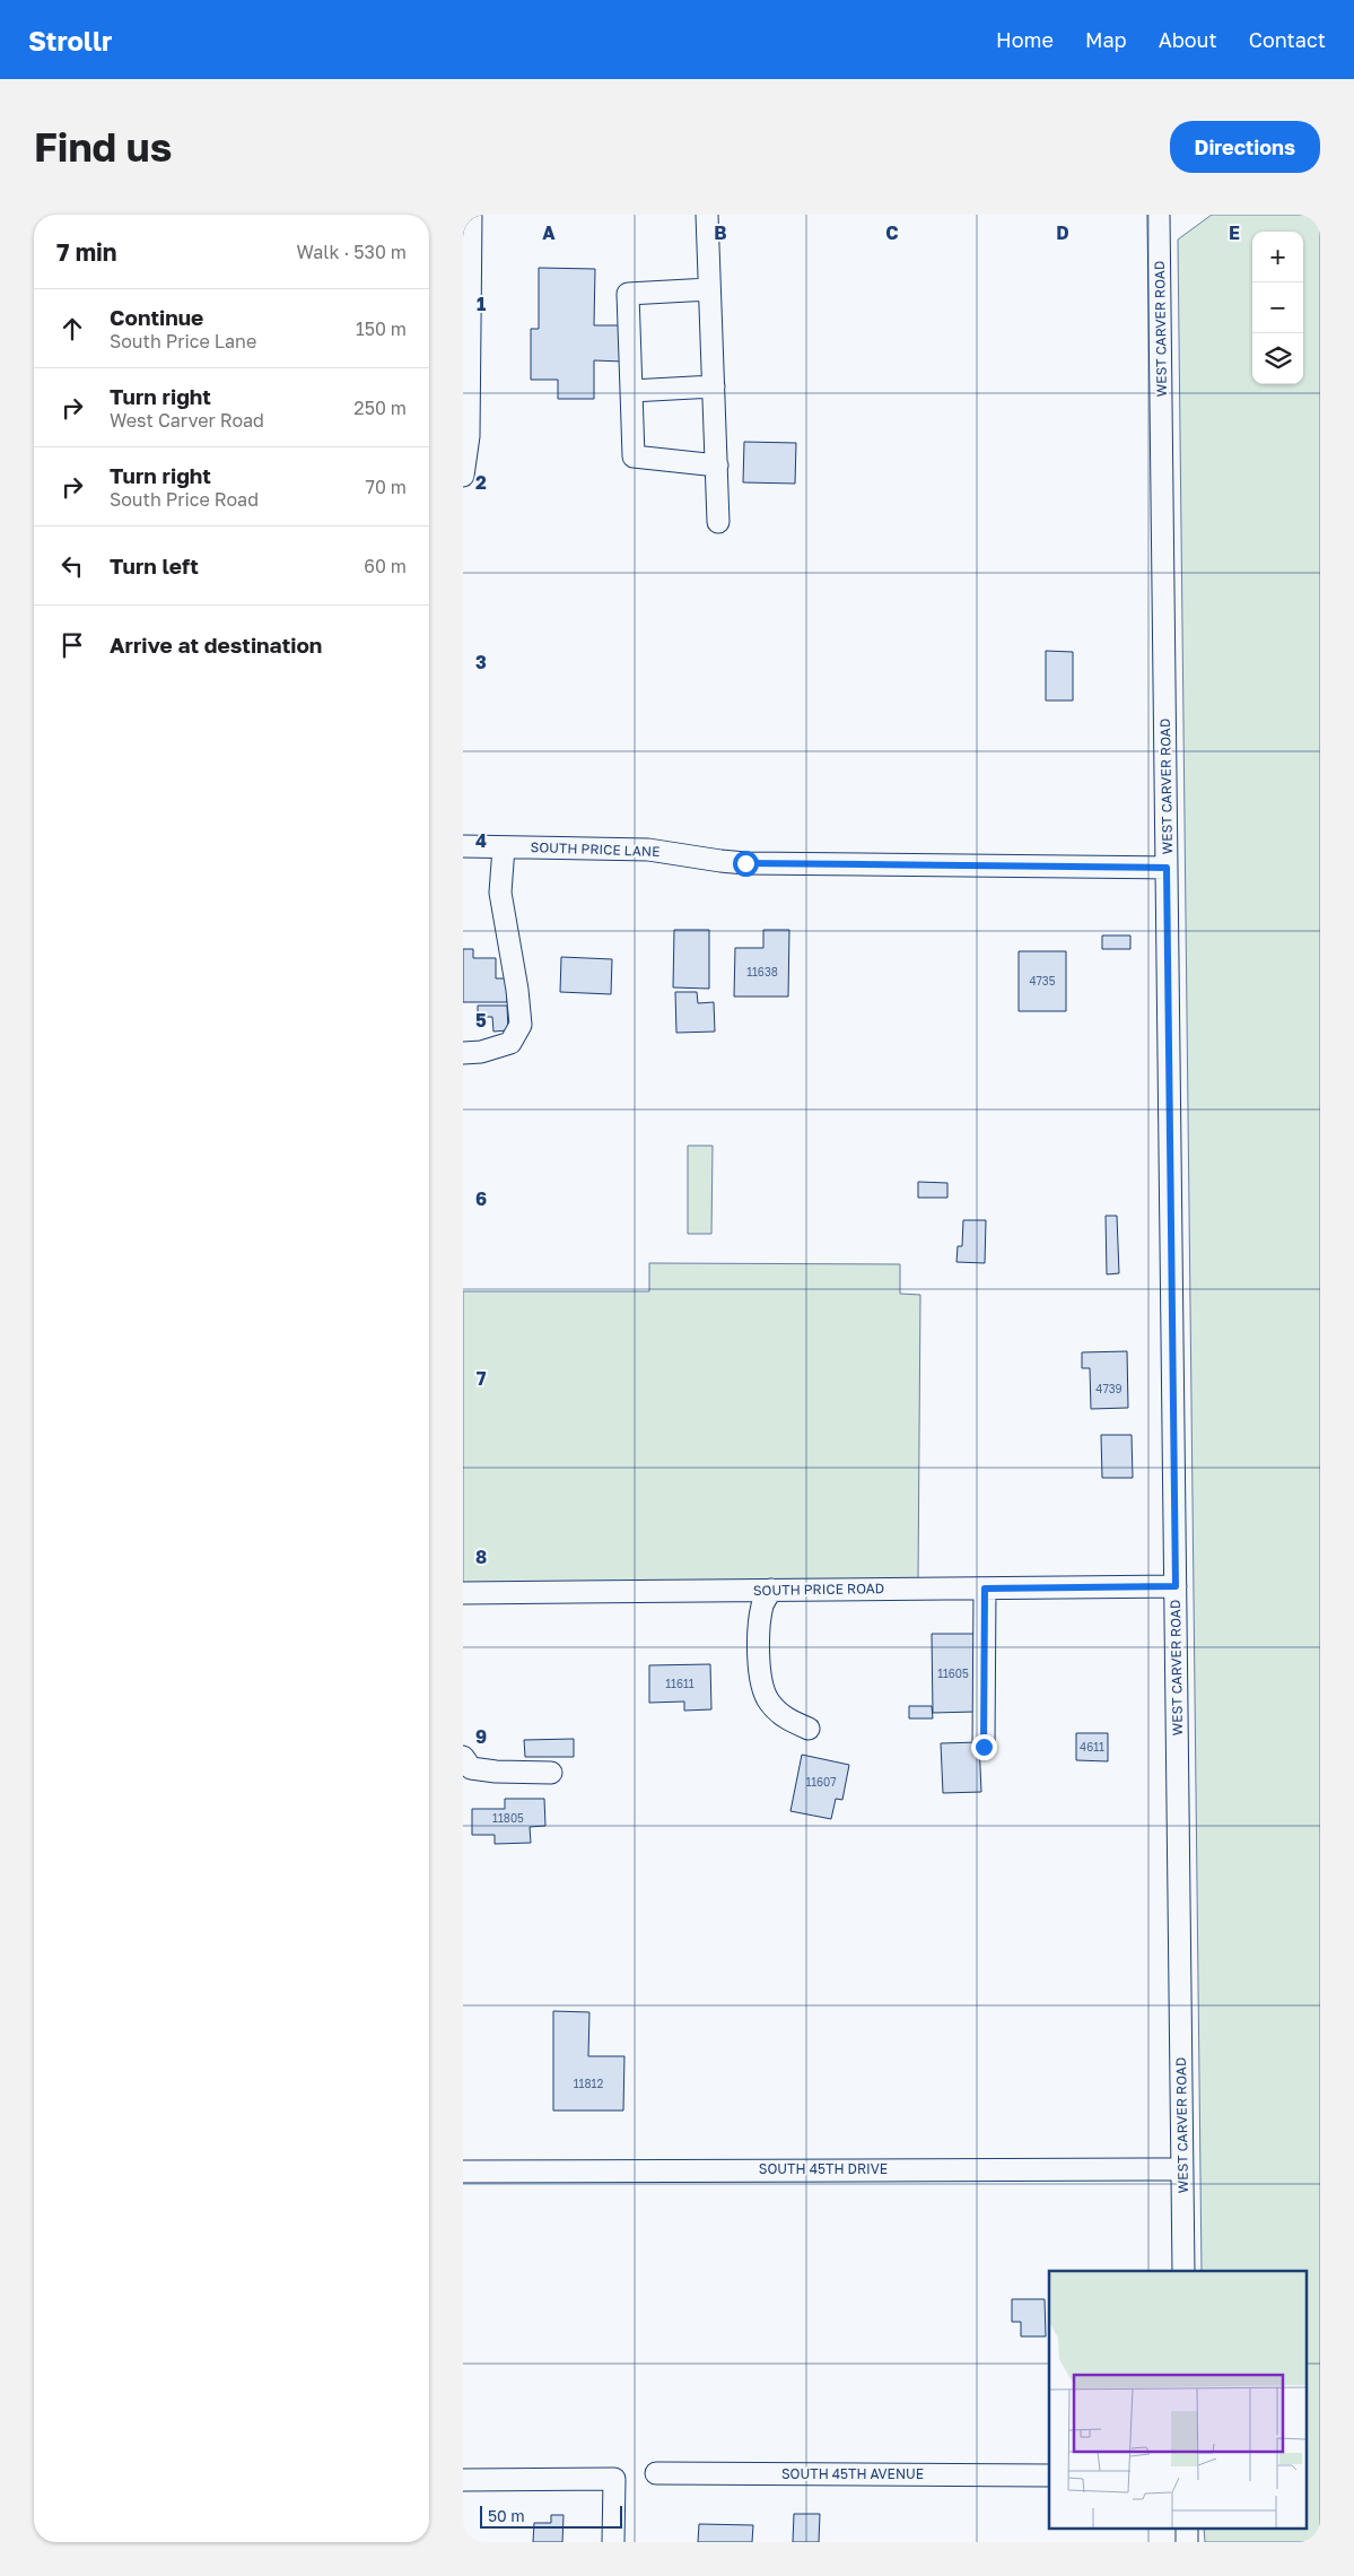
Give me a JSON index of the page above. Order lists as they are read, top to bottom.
{
  "streets": {
    "street": [
      "WEST CARVER ROAD",
      "SOUTH PRICE LANE",
      "SOUTH PRICE ROAD",
      "SOUTH 45TH DRIVE",
      "SOUTH 45TH AVENUE"
    ]
  },
  "crossings": [
    ["WEST CARVER ROAD", "SOUTH PRICE LANE"],
    ["WEST CARVER ROAD", "SOUTH PRICE ROAD"],
    ["WEST CARVER ROAD", "SOUTH 45TH DRIVE"]
  ],
  "house_numbers": [
    "11638",
    "4735",
    "4739",
    "11605",
    "11611",
    "4611",
    "11607",
    "11805",
    "11812"
  ],
  "scale_bar": "50 m",
  "page": {
    "header": "Strollr",
    "nav": [
      "Home",
      "Map",
      "About",
      "Contact"
    ],
    "buttons": "Directions",
    "title": "Find us",
    "heading": ["7 min", "Walk · 530 m"],
    "map_buttons": ["+", "−"],
    "list": [
      ["Continue", "South Price Lane", "150 m"],
      ["Turn right", "West Carver Road", "250 m"],
      ["Turn right", "South Price Road", "70 m"],
      ["Turn left", "60 m"],
      "Arrive at destination"
    ],
    "scale": "50 m"
  },
  "grid": {
    "columns": [
      "A",
      "B",
      "C",
      "D",
      "E"
    ],
    "rows": [
      "1",
      "2",
      "3",
      "4",
      "5",
      "6",
      "7",
      "8",
      "9"
    ]
  }
}
